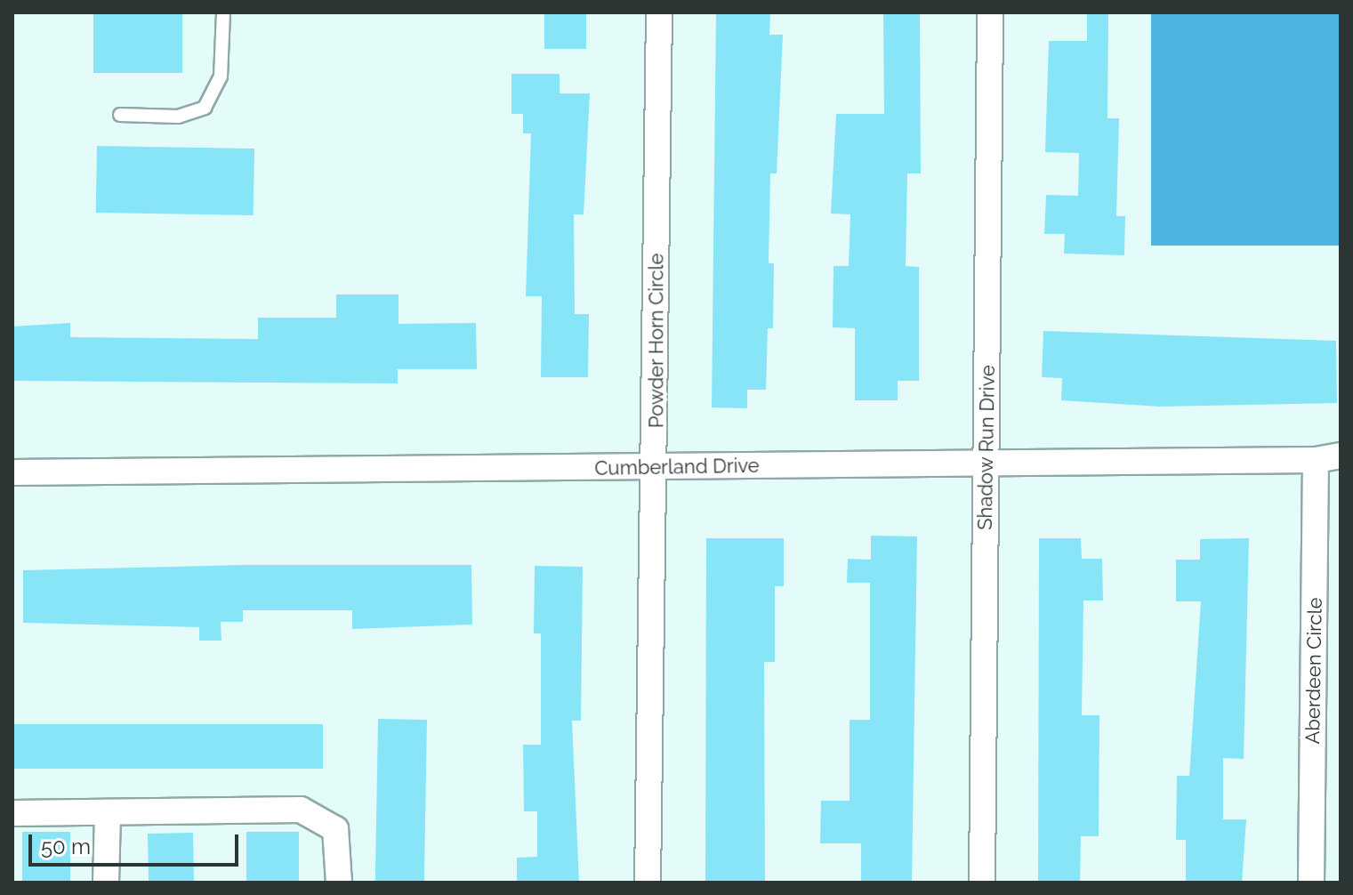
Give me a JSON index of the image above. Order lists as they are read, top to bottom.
{
  "streets": {
    "street": [
      "Powder Horn Circle",
      "Shadow Run Drive",
      "Cumberland Drive",
      "Aberdeen Circle"
    ]
  },
  "crossings": [
    ["Powder Horn Circle", "Cumberland Drive"],
    ["Shadow Run Drive", "Cumberland Drive"],
    ["Cumberland Drive", "Aberdeen Circle"]
  ],
  "scale_bar": "50 m"
}
